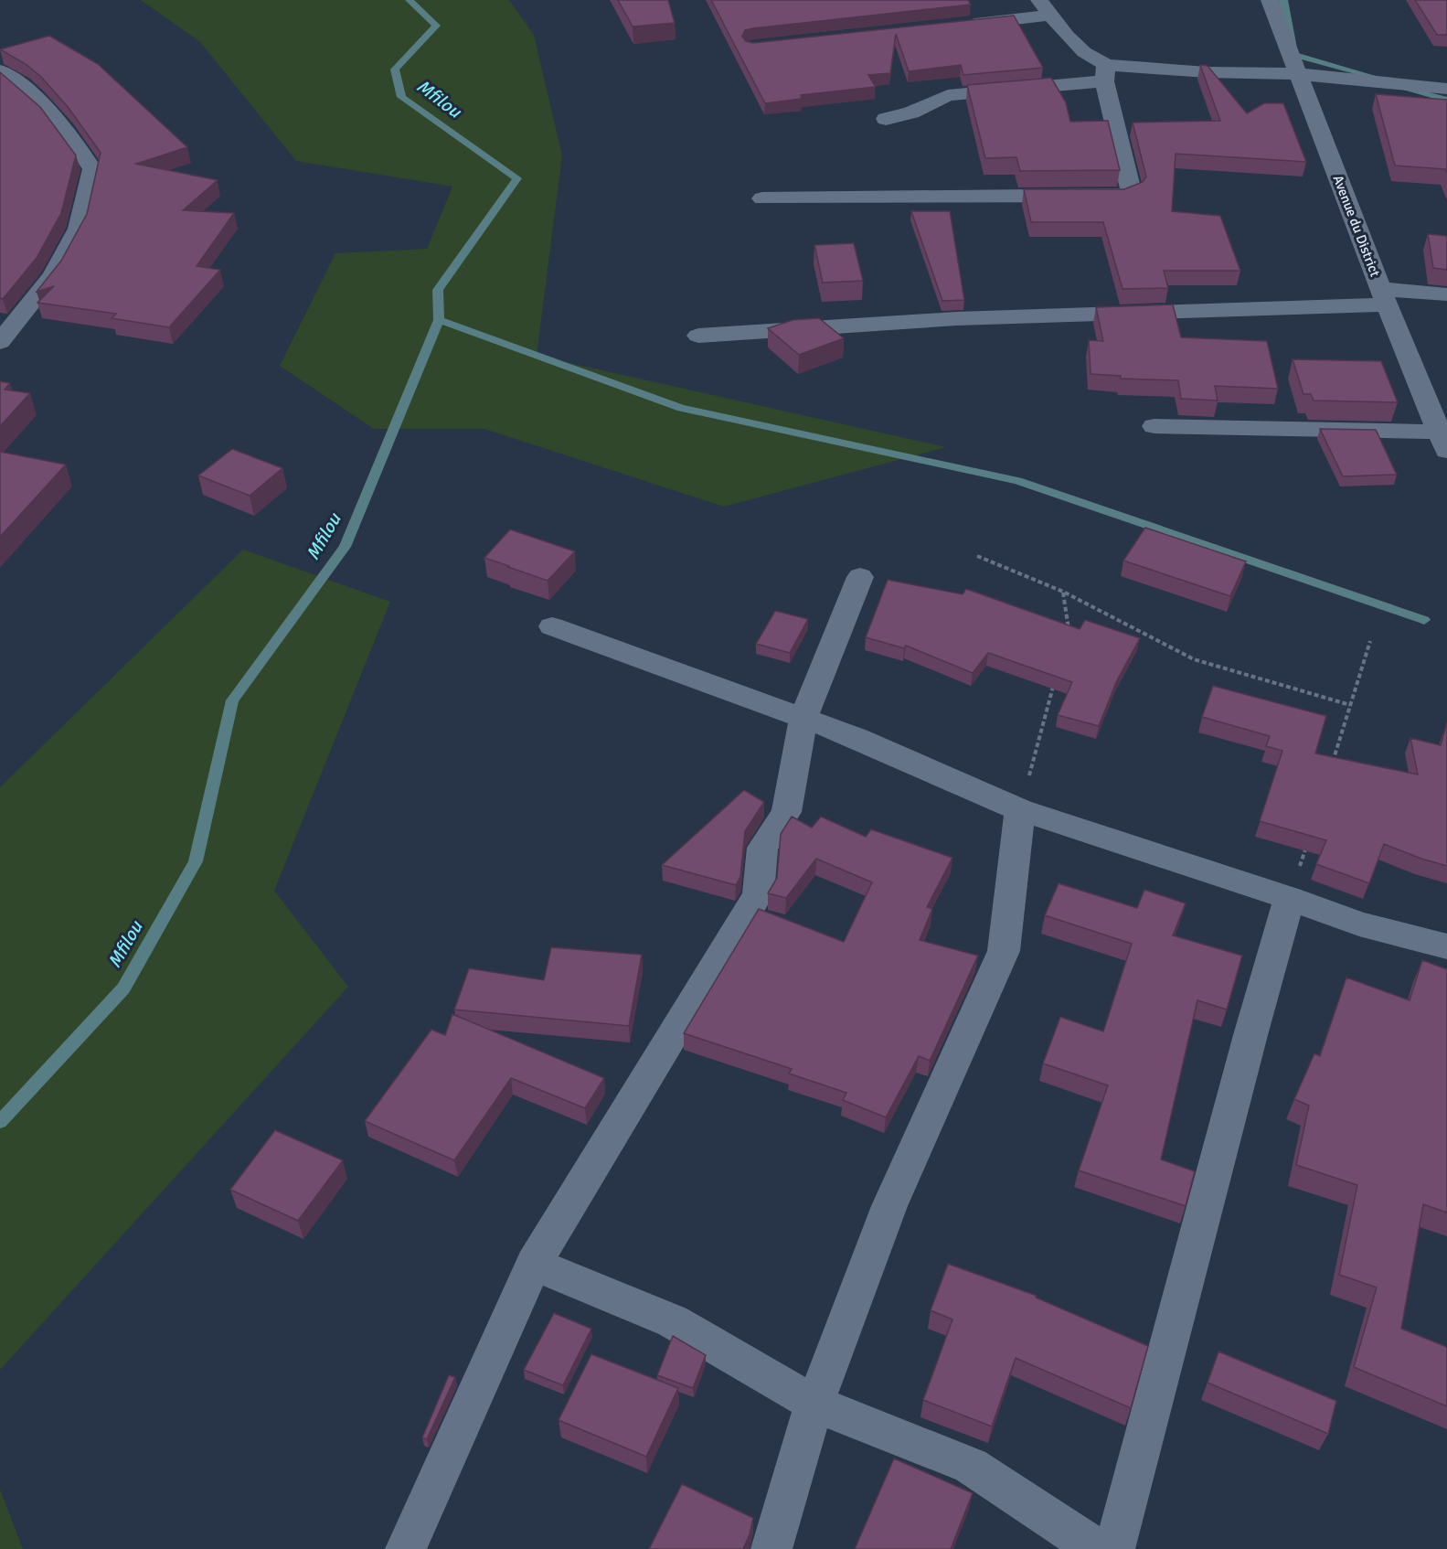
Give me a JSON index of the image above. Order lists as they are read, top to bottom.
{
  "streets": {
    "street": ["Avenue du District"]
  },
  "water": ["Mfilou"]
}
